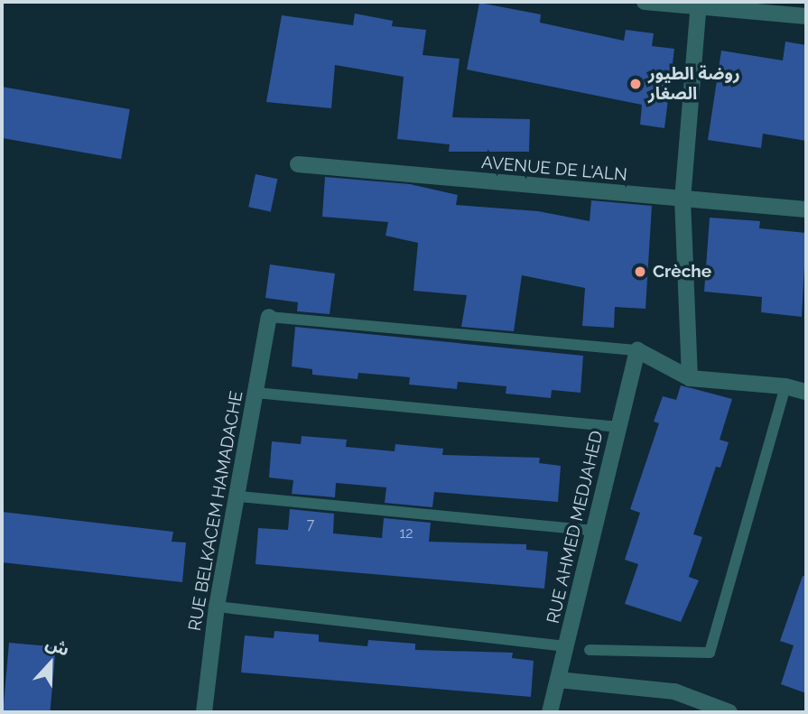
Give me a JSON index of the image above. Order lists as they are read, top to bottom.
{
  "streets": {
    "street": ["AVENUE DE L'ALN", "RUE BELKACEM HAMADACHE", "RUE AHMED MEDJAHED"]
  },
  "places": ["روضة الطيور الصغار", "Crèche"],
  "house_numbers": ["7", "12"],
  "north": "top"
}
